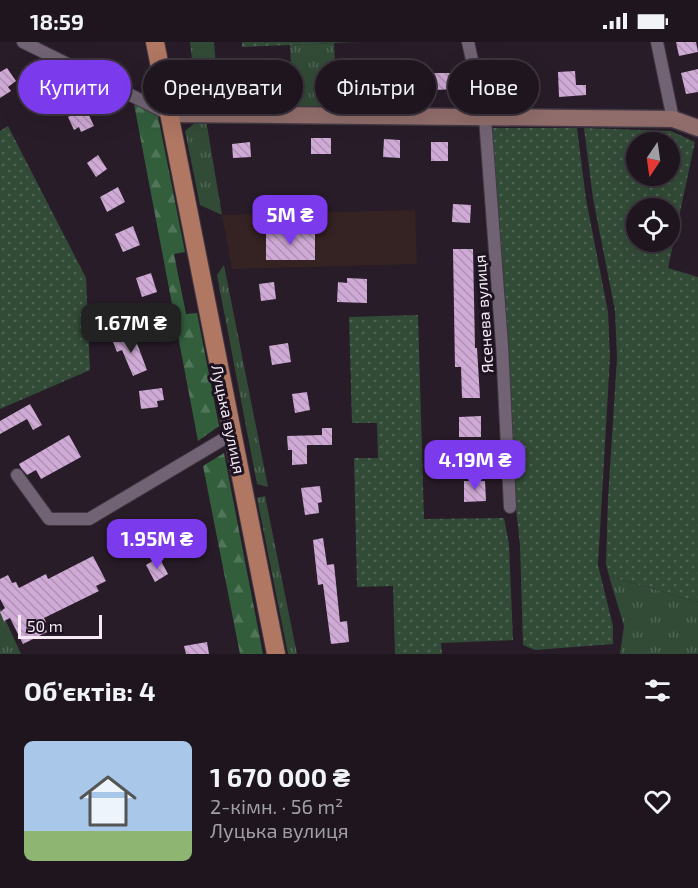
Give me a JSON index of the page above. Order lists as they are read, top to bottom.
{
  "streets": {
    "main road": ["Луцька вулиця"],
    "street": ["Ясенева вулиця"]
  },
  "scale_bar": "50 m",
  "north": "bottom",
  "page": {
    "status": "18:59",
    "chip": [
      "Купити",
      "Орендувати",
      "Фільтри",
      "Нове"
    ],
    "price": [
      "5M ₴",
      "1.67M ₴",
      "4.19M ₴",
      "1.95M ₴"
    ],
    "scale": "50 m",
    "heading": "Об’єктів: 4",
    "list": [
      {
        "name": "1 670 000 ₴",
        "note": "2-кімн. · 56 m² · Луцька вулиця"
      }
    ]
  }
}
